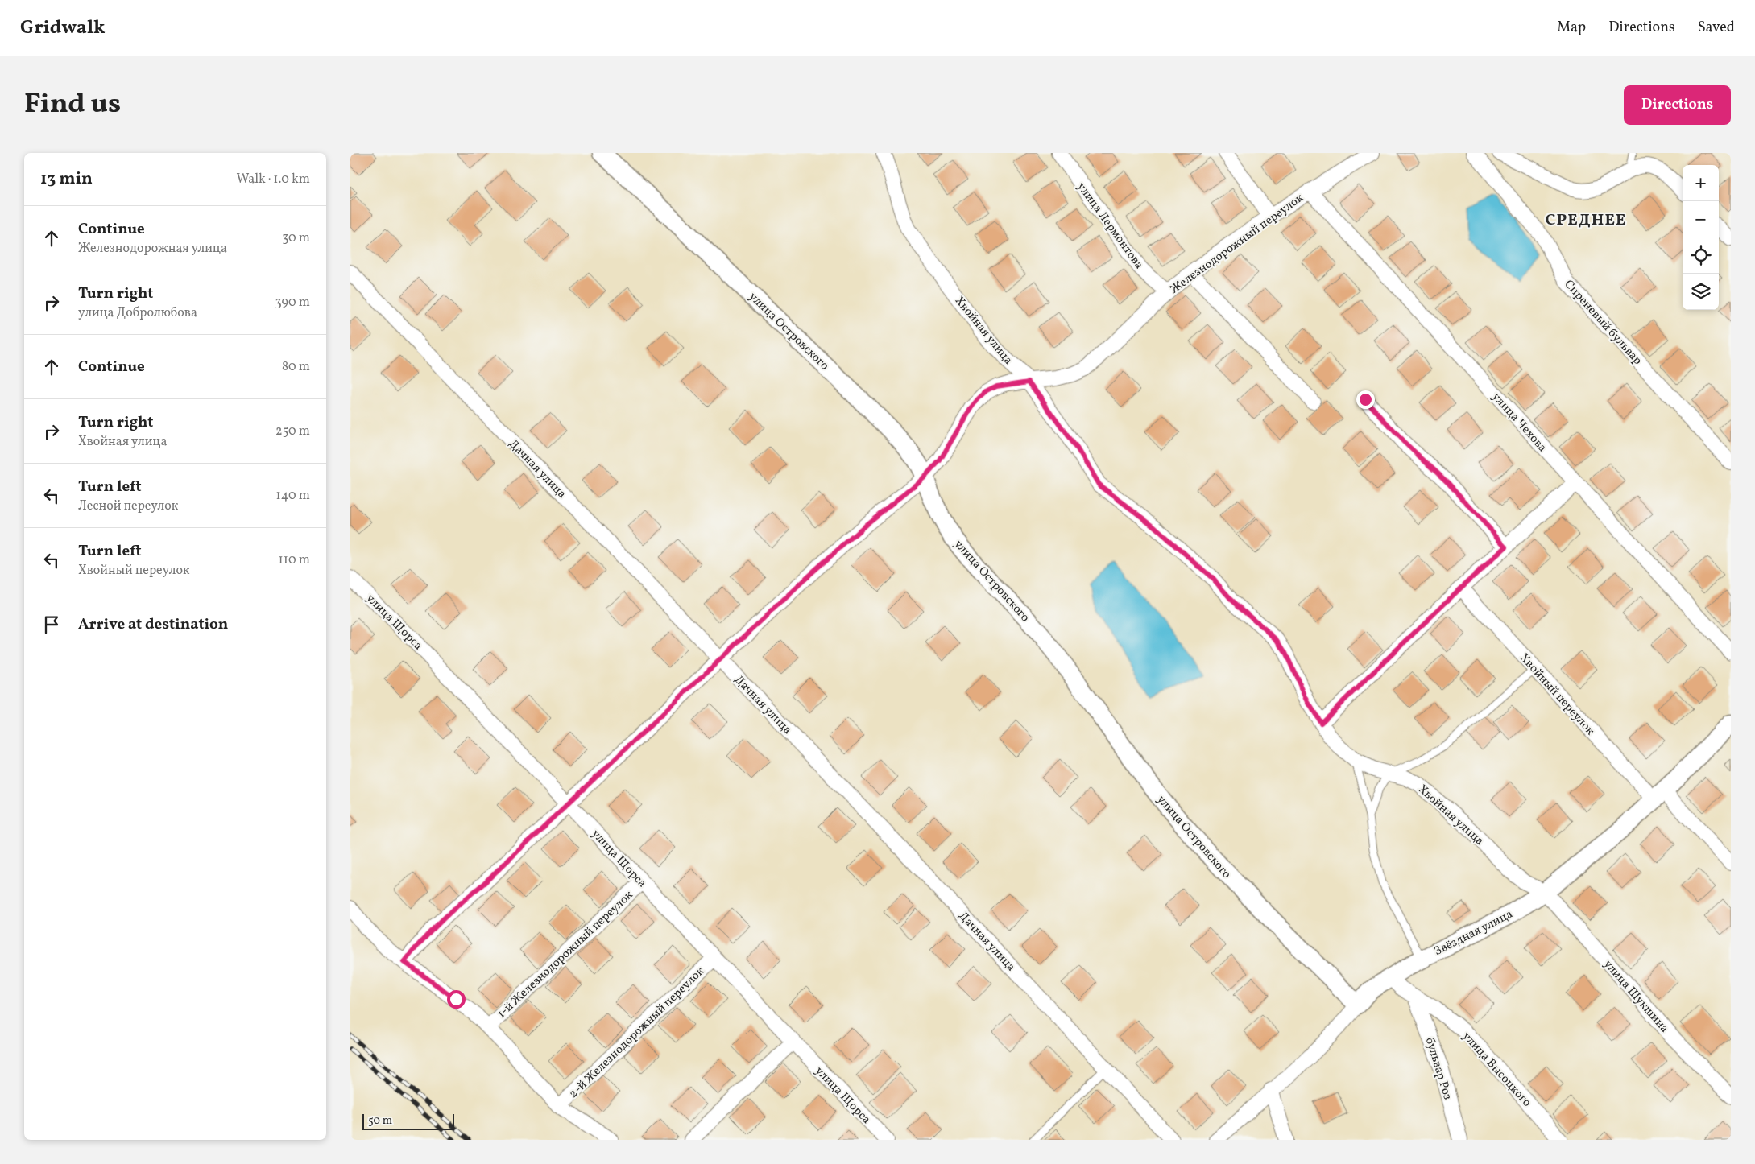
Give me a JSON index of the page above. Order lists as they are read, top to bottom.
{
  "streets": {
    "street": [
      "улица Лермонтова",
      "Железнодорожный переулок",
      "Сиреневый бульвар",
      "Хвойная улица",
      "улица Островского",
      "улица Чехова",
      "Дачная улица",
      "улица Щорса",
      "Хвойный переулок",
      "Звёздная улица",
      "1-й Железнодорожный переулок",
      "улица Шукшина",
      "2-й Железнодорожный переулок",
      "бульвар Роз",
      "улица Высоцкого"
    ]
  },
  "crossings": [
    ["улица Лермонтова", "Железнодорожный переулок"],
    ["Железнодорожный переулок", "Хвойная улица"],
    ["Железнодорожный переулок", "улица Островского"],
    ["Железнодорожный переулок", "улица Чехова"],
    ["Железнодорожный переулок", "Дачная улица"],
    ["Железнодорожный переулок", "улица Щорса"],
    ["Хвойная улица", "Звёздная улица"],
    ["Хвойная улица", "улица Шукшина"],
    ["улица Островского", "Звёздная улица"],
    ["улица Щорса", "1-й Железнодорожный переулок"],
    ["улица Щорса", "2-й Железнодорожный переулок"],
    ["Хвойный переулок", "Звёздная улица"],
    ["Звёздная улица", "улица Шукшина"],
    ["Звёздная улица", "улица Высоцкого"],
    ["бульвар Роз", "улица Высоцкого"]
  ],
  "districts": ["СРЕДНЕЕ"],
  "scale_bar": "50 m",
  "page": {
    "header": "Gridwalk",
    "nav": ["Map", "Directions", "Saved"],
    "title": "Find us",
    "buttons": "Directions",
    "heading": ["13 min", "Walk · 1.0 km"],
    "map_buttons": ["+", "−"],
    "list": [
      ["Continue", "Железнодорожная улица", "30 m"],
      ["Turn right", "улица Добролюбова", "390 m"],
      ["Continue", "80 m"],
      ["Turn right", "Хвойная улица", "250 m"],
      ["Turn left", "Лесной переулок", "140 m"],
      ["Turn left", "Хвойный переулок", "110 m"],
      "Arrive at destination"
    ],
    "scale": "50 m"
  }
}
